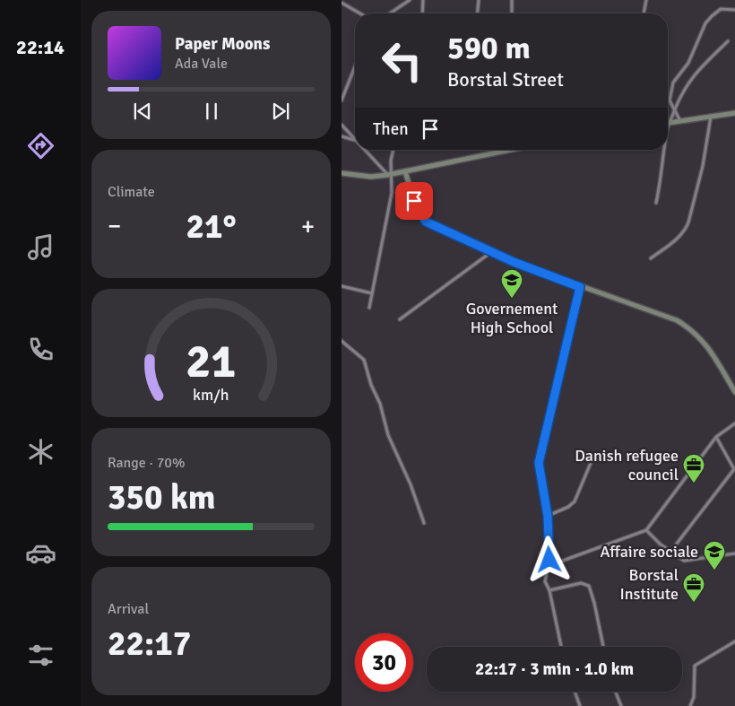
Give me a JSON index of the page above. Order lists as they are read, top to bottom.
{
  "places": {
    "school or university": ["Governement High School", "Affaire sociale"],
    "office": ["Danish refugee council", "Borstal Institute"]
  },
  "page": {
    "tabs": "22:14",
    "turn": ["590 m", "Borstal Street"],
    "song": ["Paper Moons", "Ada Vale"],
    "then": "Then",
    "tile": [
      "Climate",
      ["Range · 70%", "350 km"],
      ["Arrival", "22:17"]
    ],
    "heat": ["−", "21°", "+"],
    "limit": "30",
    "trip": "22:17 · 3 min · 1.0 km",
    "gauge": ["21", "km/h"]
  }
}
